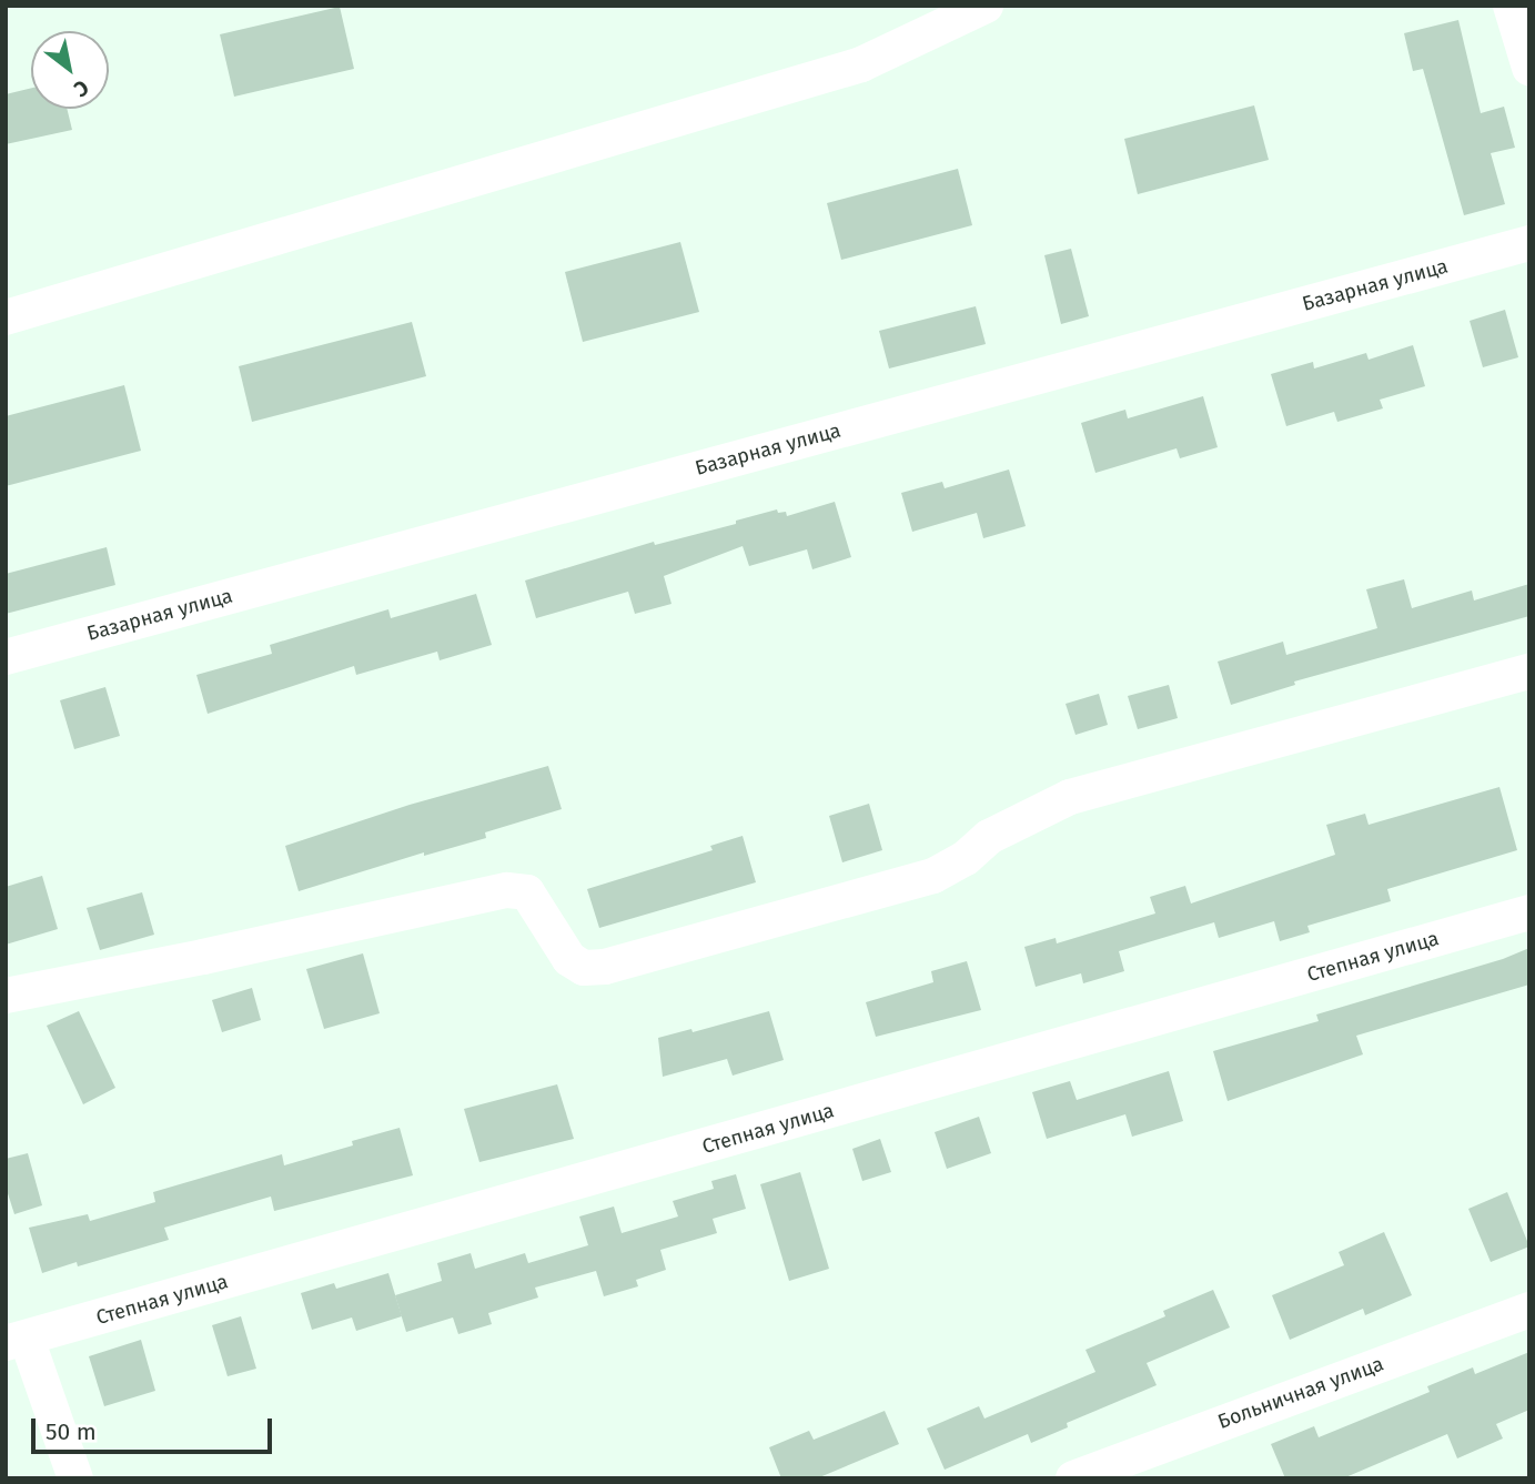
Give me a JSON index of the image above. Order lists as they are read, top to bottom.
{
  "streets": {
    "street": ["Базарная улица", "Степная улица", "Больничная улица"]
  },
  "scale_bar": "50 m",
  "north": "bottom right"
}
